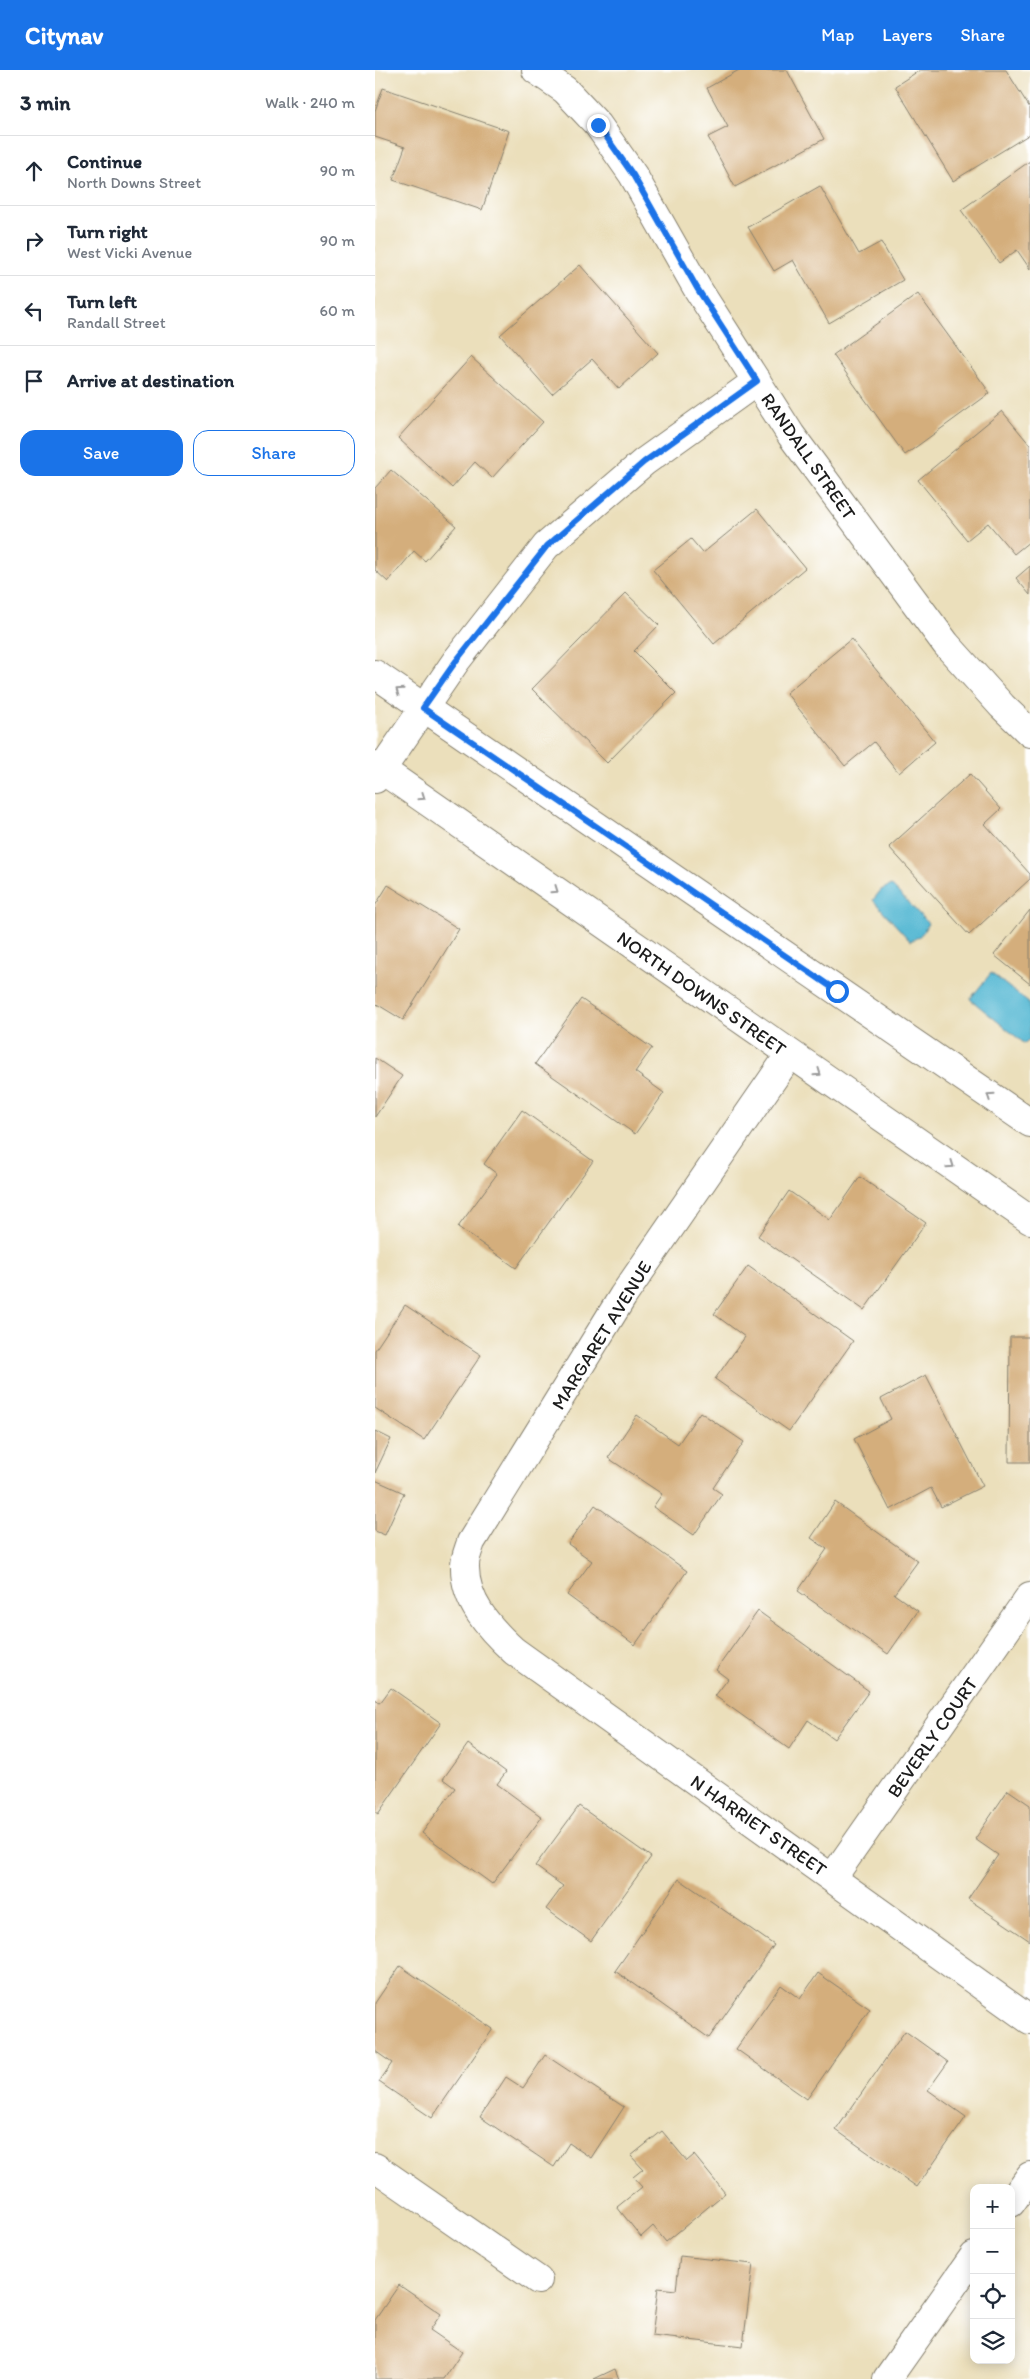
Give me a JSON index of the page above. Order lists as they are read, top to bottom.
{
  "streets": {
    "street": [
      "RANDALL STREET",
      "NORTH DOWNS STREET",
      "MARGARET AVENUE",
      "BEVERLY COURT",
      "N HARRIET STREET"
    ]
  },
  "crossings": [
    ["NORTH DOWNS STREET", "MARGARET AVENUE"],
    ["MARGARET AVENUE", "N HARRIET STREET"],
    ["BEVERLY COURT", "N HARRIET STREET"]
  ],
  "page": {
    "header": "Citynav",
    "nav": ["Map", "Layers", "Share"],
    "heading": ["3 min", "Walk · 240 m"],
    "list": [
      ["Continue", "North Downs Street", "90 m"],
      ["Turn right", "West Vicki Avenue", "90 m"],
      ["Turn left", "Randall Street", "60 m"],
      "Arrive at destination"
    ],
    "buttons": ["Save", "Share"],
    "map_buttons": ["+", "−"]
  }
}
